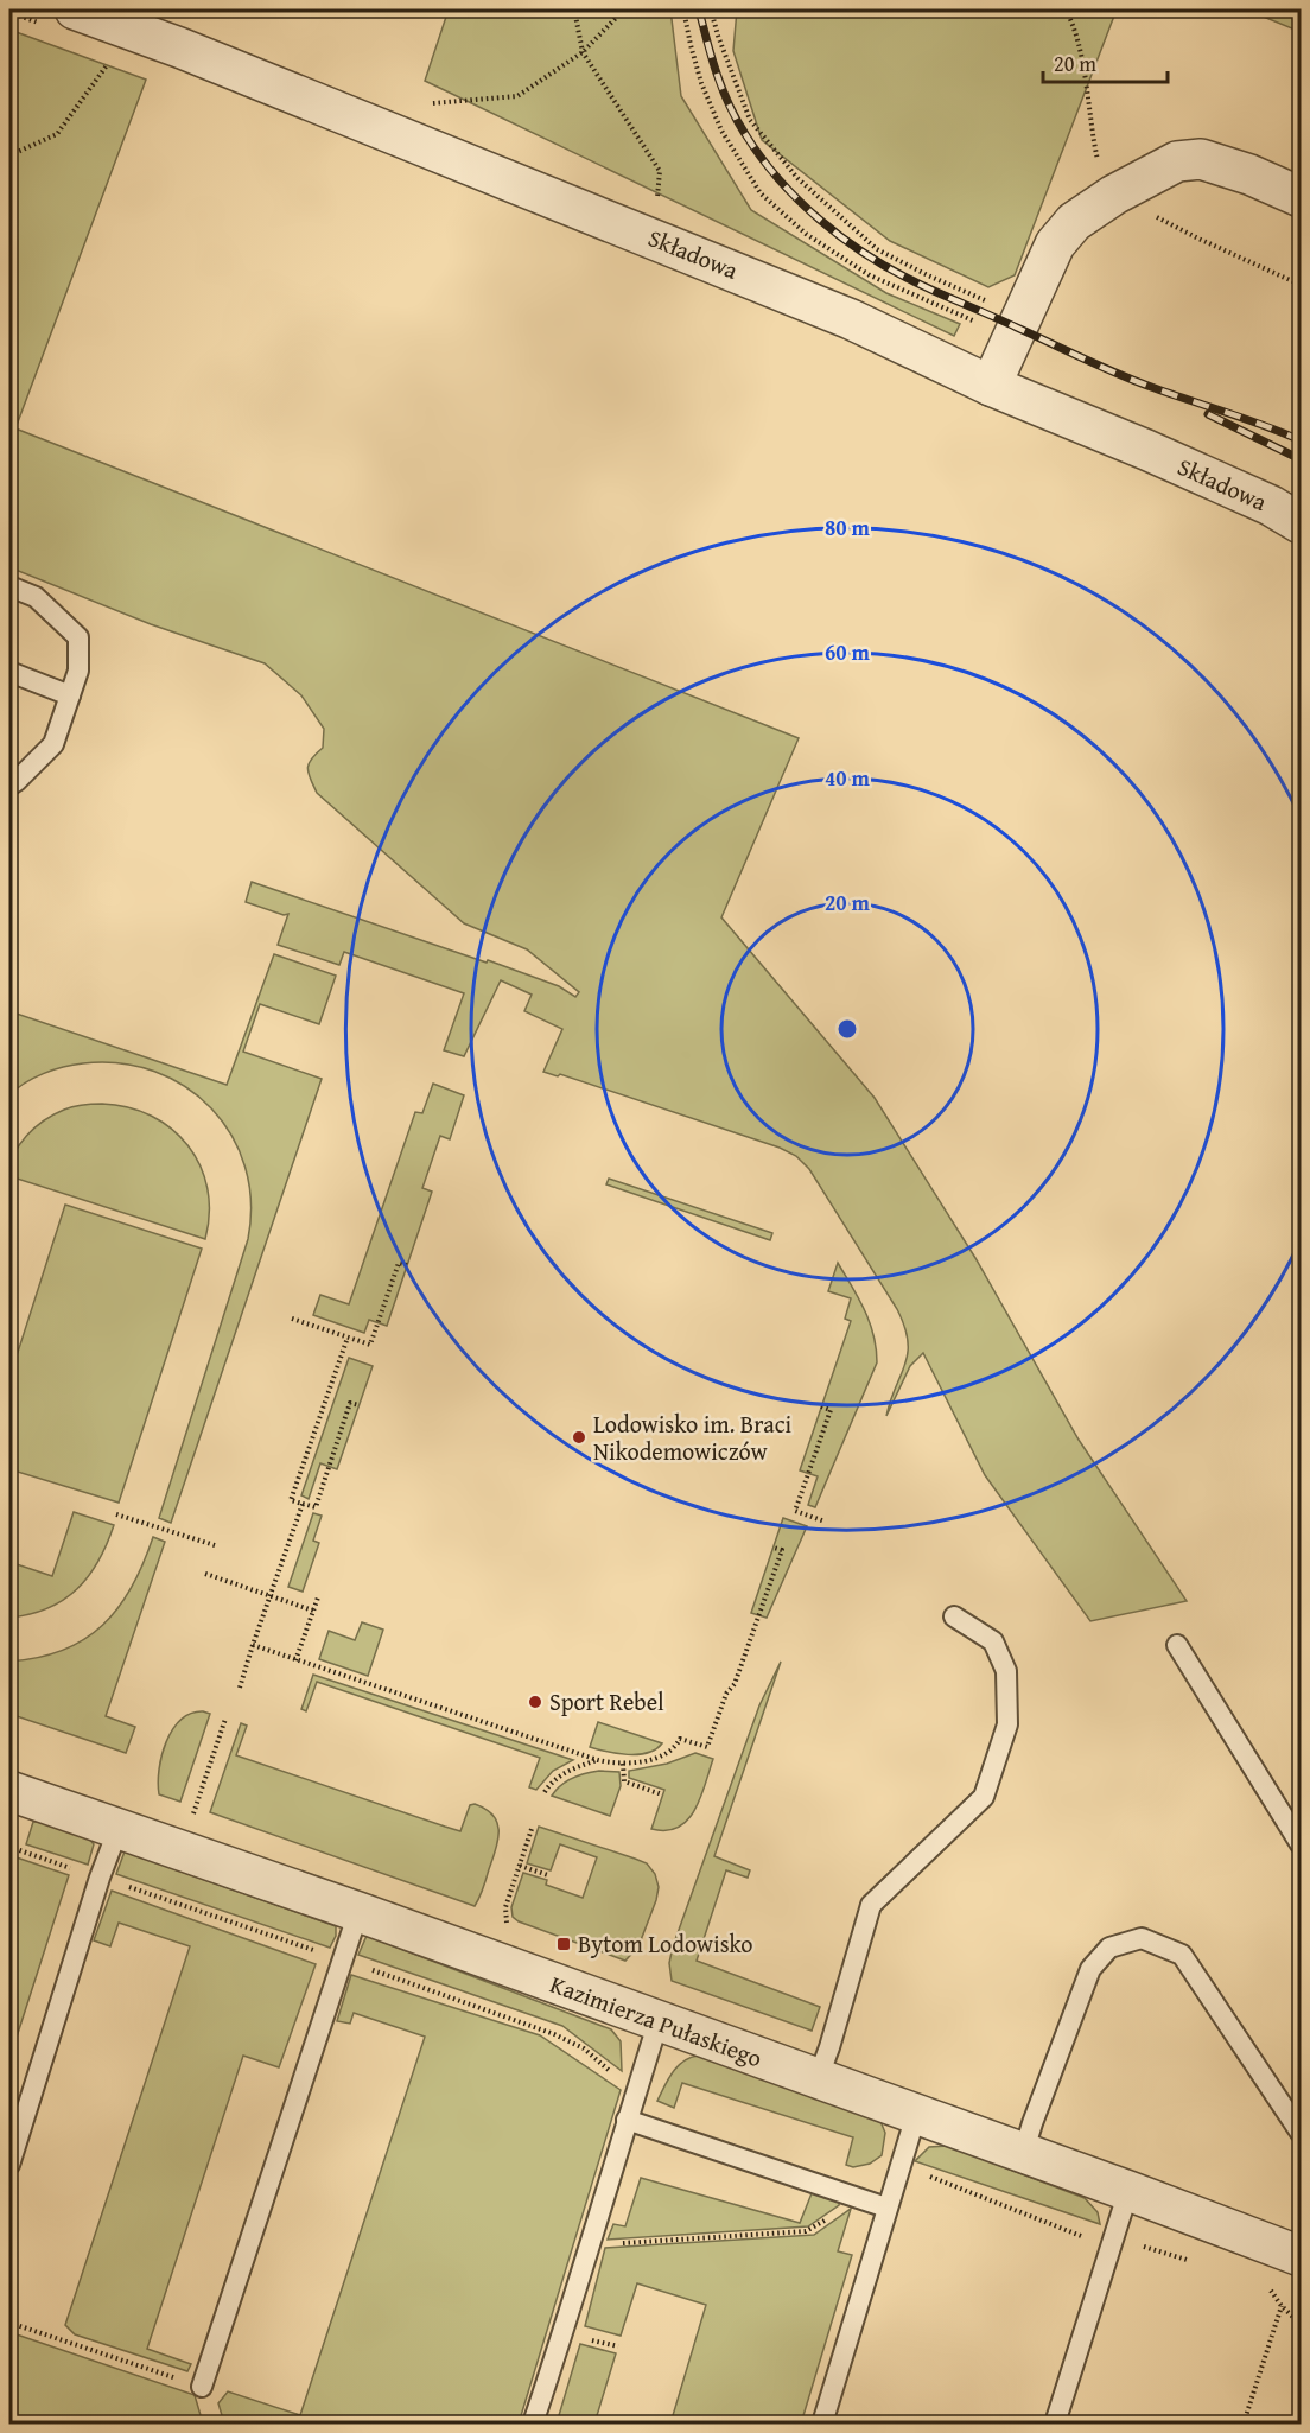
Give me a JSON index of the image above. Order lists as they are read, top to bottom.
{
  "streets": {
    "street": ["Składowa", "Kazimierza Pułaskiego"]
  },
  "places": {
    "other": ["Lodowisko im. Braci Nikodemowiczów", "Sport Rebel"],
    "transit": ["Bytom Lodowisko"]
  },
  "scale_bar": "20 m",
  "rings": [
    "80 m",
    "60 m",
    "40 m",
    "20 m"
  ]
}
